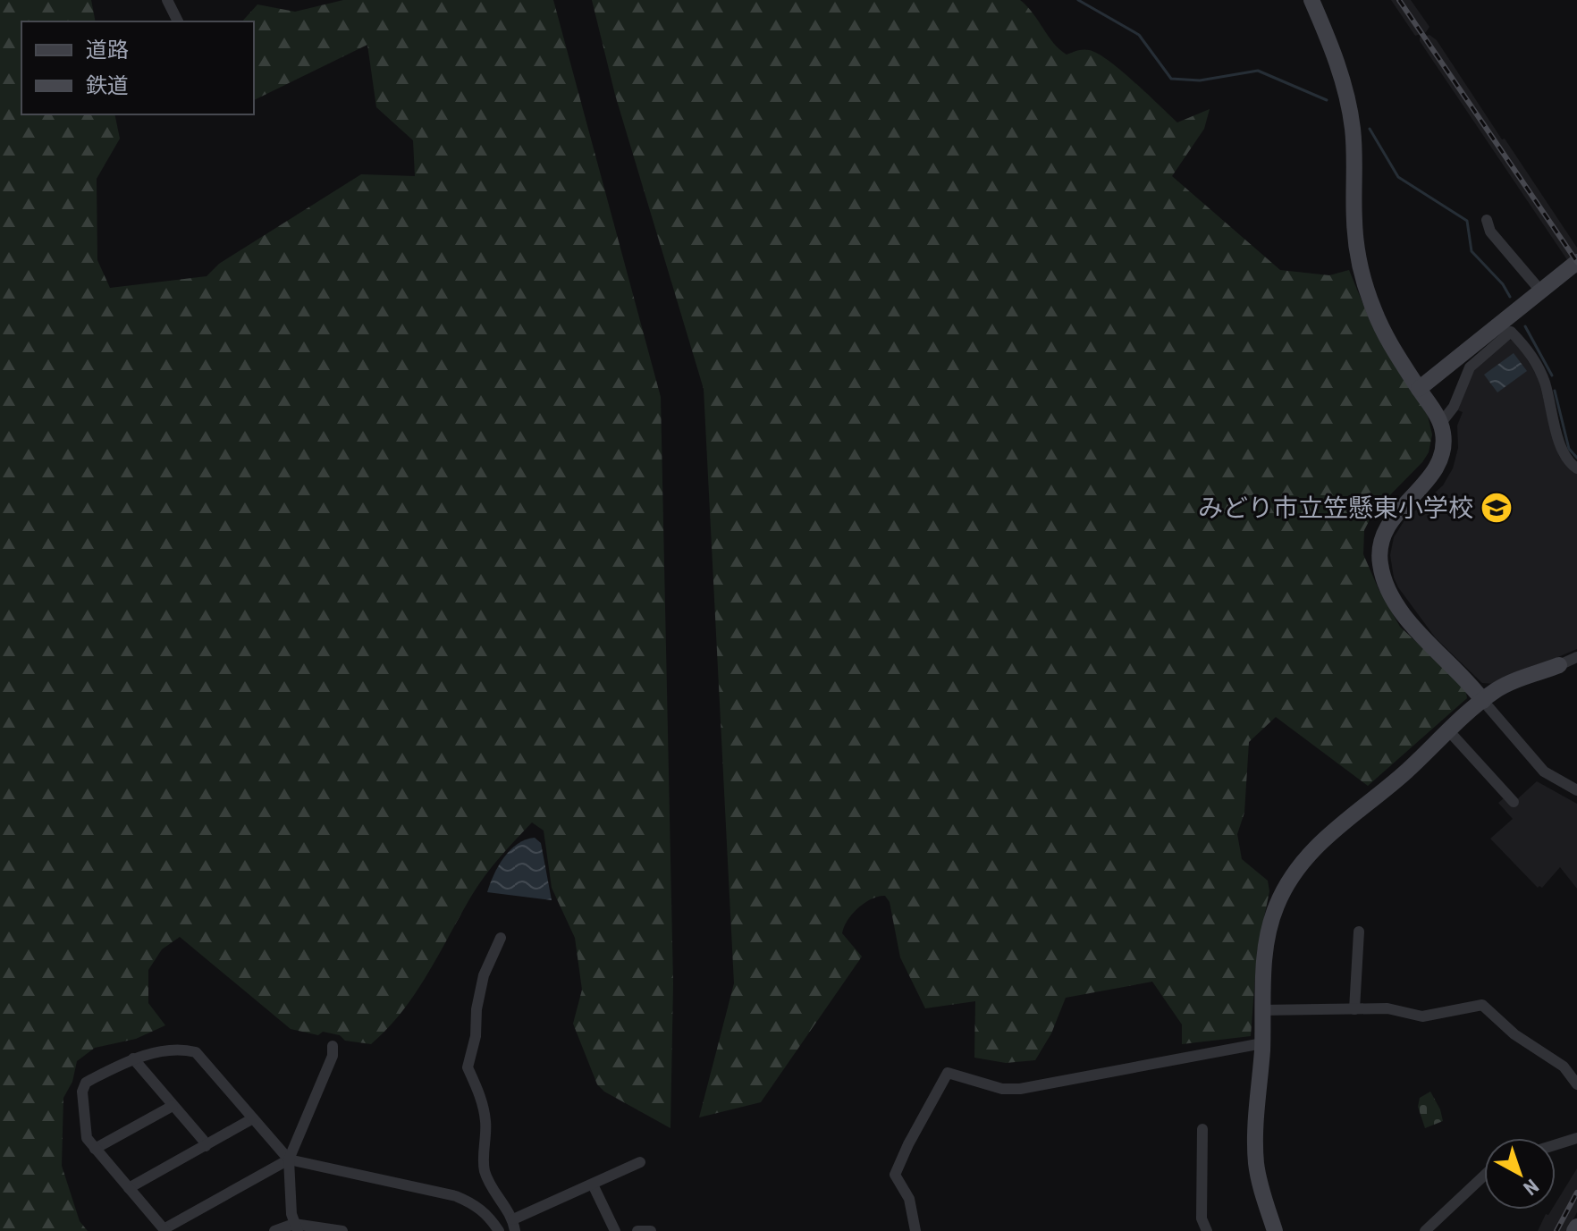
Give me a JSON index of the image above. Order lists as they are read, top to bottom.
{
  "places": {
    "school or university": ["みどり市立笠懸東小学校"]
  },
  "legend": ["道路", "鉄道"],
  "north": "bottom right"
}
